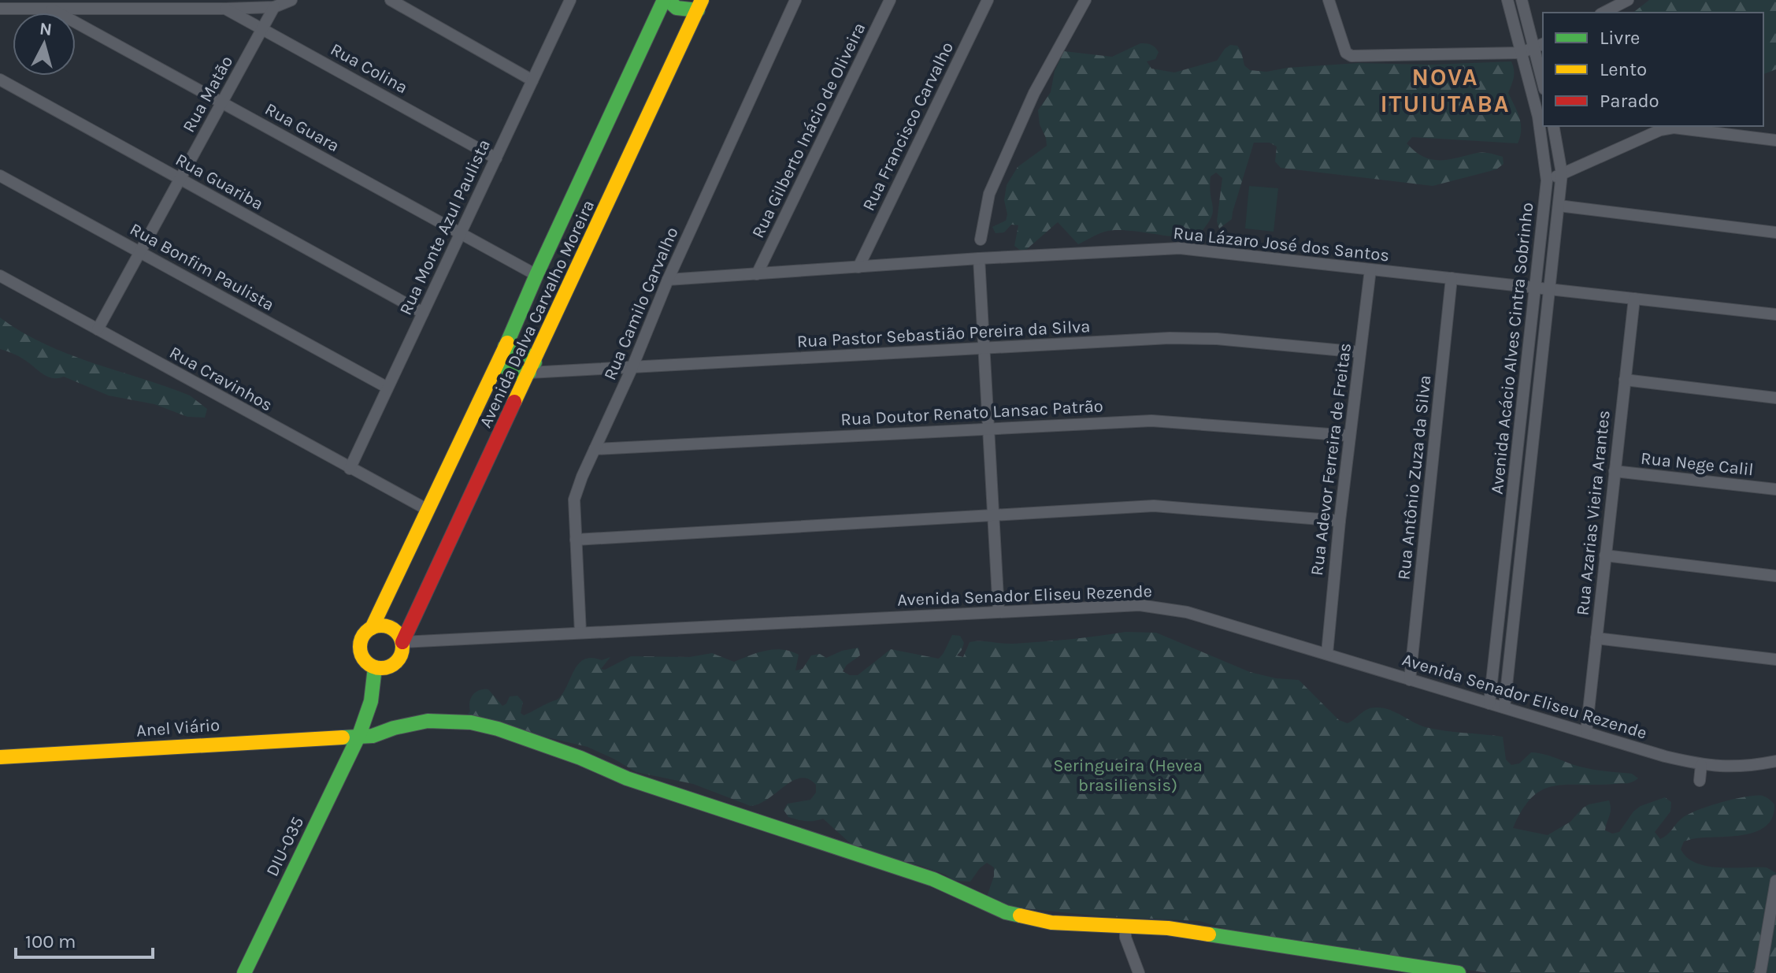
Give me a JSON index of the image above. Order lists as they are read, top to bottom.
{
  "streets": {
    "street": [
      "Rua Colina",
      "Rua Matão",
      "Rua Francisco Carvalho",
      "Rua Guara",
      "Rua Gilberto Inácio de Oliveira",
      "Rua Guariba",
      "Rua Monte Azul Paulista",
      "Rua Lázaro José dos Santos",
      "Rua Bonfim Paulista",
      "Rua Camilo Carvalho",
      "Avenida Dalva Carvalho Moreira",
      "Rua Pastor Sebastião Pereira da Silva",
      "Avenida Acácio Alves Cintra Sobrinho",
      "Rua Cravinhos",
      "Rua Doutor Renato Lansac Patrão",
      "Rua Adevor Ferreira de Freitas",
      "Rua Nege Calil",
      "Rua Antônio Zuza da Silva",
      "Rua Azarias Vieira Arantes",
      "Avenida Senador Eliseu Rezende",
      "Anel Viário",
      "DIU-035"
    ]
  },
  "crossings": [
    ["Rua Colina", "Rua Matão"],
    ["Rua Colina", "Rua Monte Azul Paulista"],
    ["Rua Matão", "Rua Guara"],
    ["Rua Matão", "Rua Guariba"],
    ["Rua Matão", "Rua Bonfim Paulista"],
    ["Rua Matão", "Rua Cravinhos"],
    ["Rua Francisco Carvalho", "Rua Lázaro José dos Santos"],
    ["Rua Guara", "Rua Monte Azul Paulista"],
    ["Rua Guara", "Avenida Dalva Carvalho Moreira"],
    ["Rua Gilberto Inácio de Oliveira", "Rua Lázaro José dos Santos"],
    ["Rua Guariba", "Rua Monte Azul Paulista"],
    ["Rua Monte Azul Paulista", "Rua Bonfim Paulista"],
    ["Rua Monte Azul Paulista", "Rua Cravinhos"],
    ["Rua Lázaro José dos Santos", "Rua Camilo Carvalho"],
    ["Rua Lázaro José dos Santos", "Avenida Acácio Alves Cintra Sobrinho"],
    ["Rua Lázaro José dos Santos", "Rua Adevor Ferreira de Freitas"],
    ["Rua Lázaro José dos Santos", "Rua Antônio Zuza da Silva"],
    ["Rua Lázaro José dos Santos", "Rua Azarias Vieira Arantes"],
    ["Rua Camilo Carvalho", "Rua Pastor Sebastião Pereira da Silva"],
    ["Rua Camilo Carvalho", "Rua Doutor Renato Lansac Patrão"],
    ["Rua Camilo Carvalho", "Avenida Senador Eliseu Rezende"],
    ["Avenida Dalva Carvalho Moreira", "Rua Pastor Sebastião Pereira da Silva"],
    ["Avenida Dalva Carvalho Moreira", "Rua Cravinhos"],
    ["Avenida Dalva Carvalho Moreira", "Avenida Senador Eliseu Rezende"],
    ["Rua Pastor Sebastião Pereira da Silva", "Rua Adevor Ferreira de Freitas"],
    ["Avenida Acácio Alves Cintra Sobrinho", "Avenida Senador Eliseu Rezende"],
    ["Rua Doutor Renato Lansac Patrão", "Rua Adevor Ferreira de Freitas"],
    ["Rua Adevor Ferreira de Freitas", "Avenida Senador Eliseu Rezende"],
    ["Rua Nege Calil", "Rua Azarias Vieira Arantes"],
    ["Rua Antônio Zuza da Silva", "Avenida Senador Eliseu Rezende"],
    ["Rua Azarias Vieira Arantes", "Avenida Senador Eliseu Rezende"],
    ["Anel Viário", "DIU-035"]
  ],
  "districts": ["NOVA ITUIUTABA"],
  "parks": ["Seringueira (Hevea brasiliensis)"],
  "legend": ["Livre", "Lento", "Parado"],
  "scale_bar": "100 m",
  "north": "top"
}
